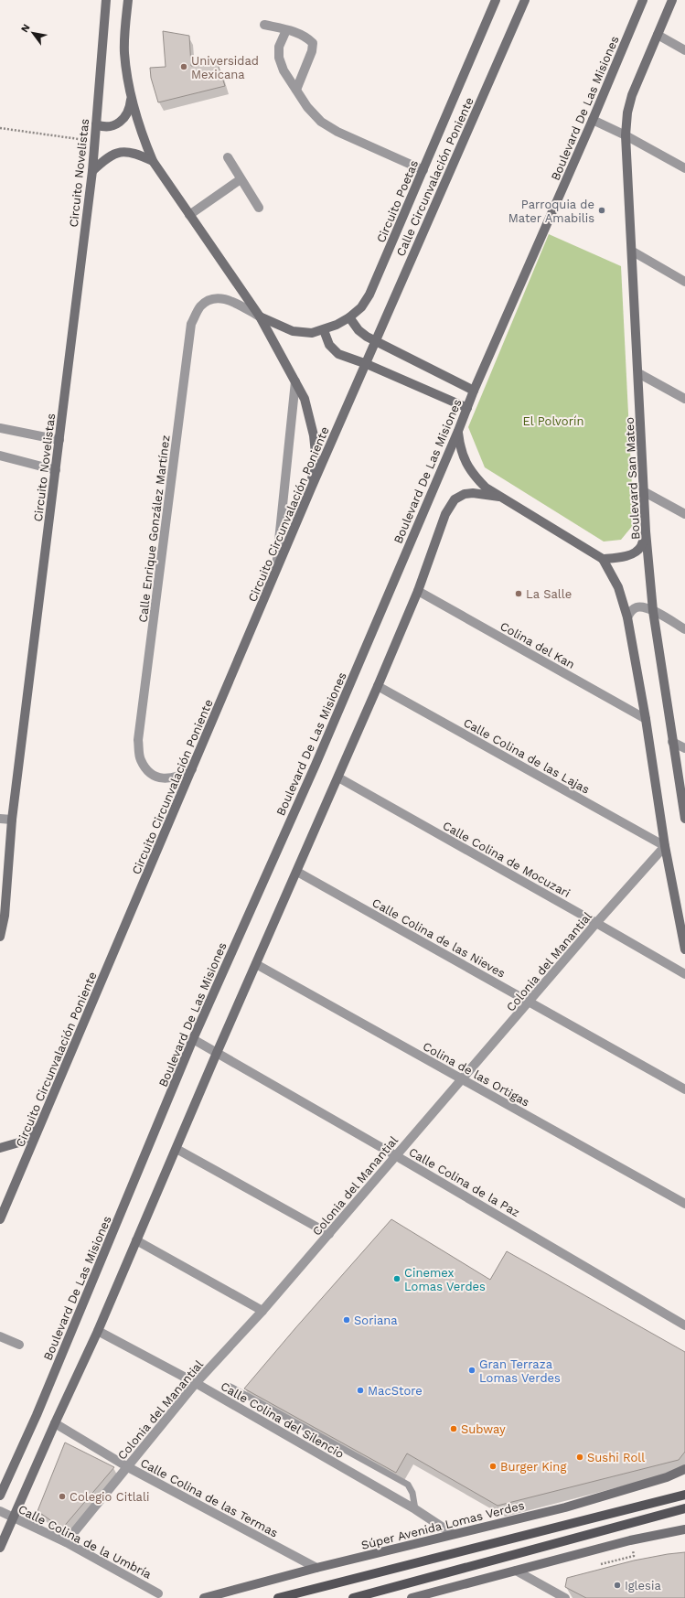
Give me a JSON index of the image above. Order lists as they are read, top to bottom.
{
  "streets": {
    "main road": [
      "Boulevard De Las Misiones",
      "Circuito Novelistas",
      "Calle Circunvalación Poniente",
      "Circuito Poetas",
      "Boulevard San Mateo",
      "Circuito Circunvalación Poniente",
      "Súper Avenida Lomas Verdes"
    ],
    "street": [
      "Calle Enrique González Martínez",
      "Colina del Kan",
      "Calle Colina de las Lajas",
      "Calle Colina de Mocuzari",
      "Calle Colina de las Nieves",
      "Colonia del Manantial",
      "Colina de las Ortigas",
      "Calle Colina de la Paz",
      "Calle Colina del Silencio",
      "Calle Colina de las Termas",
      "Calle Colina de la Umbría"
    ]
  },
  "crossings": [
    ["Boulevard De Las Misiones", "Calle Colina de la Paz"],
    ["Calle Circunvalación Poniente", "Circuito Circunvalación Poniente"],
    ["Circuito Poetas", "Calle Enrique González Martínez"],
    ["Circuito Circunvalación Poniente", "Calle Enrique González Martínez"],
    ["Calle Colina de las Lajas", "Colonia del Manantial"],
    ["Calle Colina de Mocuzari", "Colonia del Manantial"],
    ["Calle Colina de las Nieves", "Colonia del Manantial"],
    ["Colonia del Manantial", "Colina de las Ortigas"],
    ["Colonia del Manantial", "Calle Colina de la Paz"],
    ["Colonia del Manantial", "Calle Colina del Silencio"],
    ["Colonia del Manantial", "Calle Colina de las Termas"],
    ["Colonia del Manantial", "Calle Colina de la Umbría"],
    ["Calle Colina del Silencio", "Súper Avenida Lomas Verdes"],
    ["Calle Colina de las Termas", "Súper Avenida Lomas Verdes"]
  ],
  "parks": ["El Polvorín"],
  "places": [
    "Universidad Mexicana",
    "Parroquia de Mater Amabilis",
    "La Salle",
    "Cinemex Lomas Verdes",
    "Soriana",
    "Gran Terraza Lomas Verdes",
    "MacStore",
    "Subway",
    "Sushi Roll",
    "Burger King",
    "Colegio Citlali",
    "Iglesia"
  ],
  "north": "top left"
}
